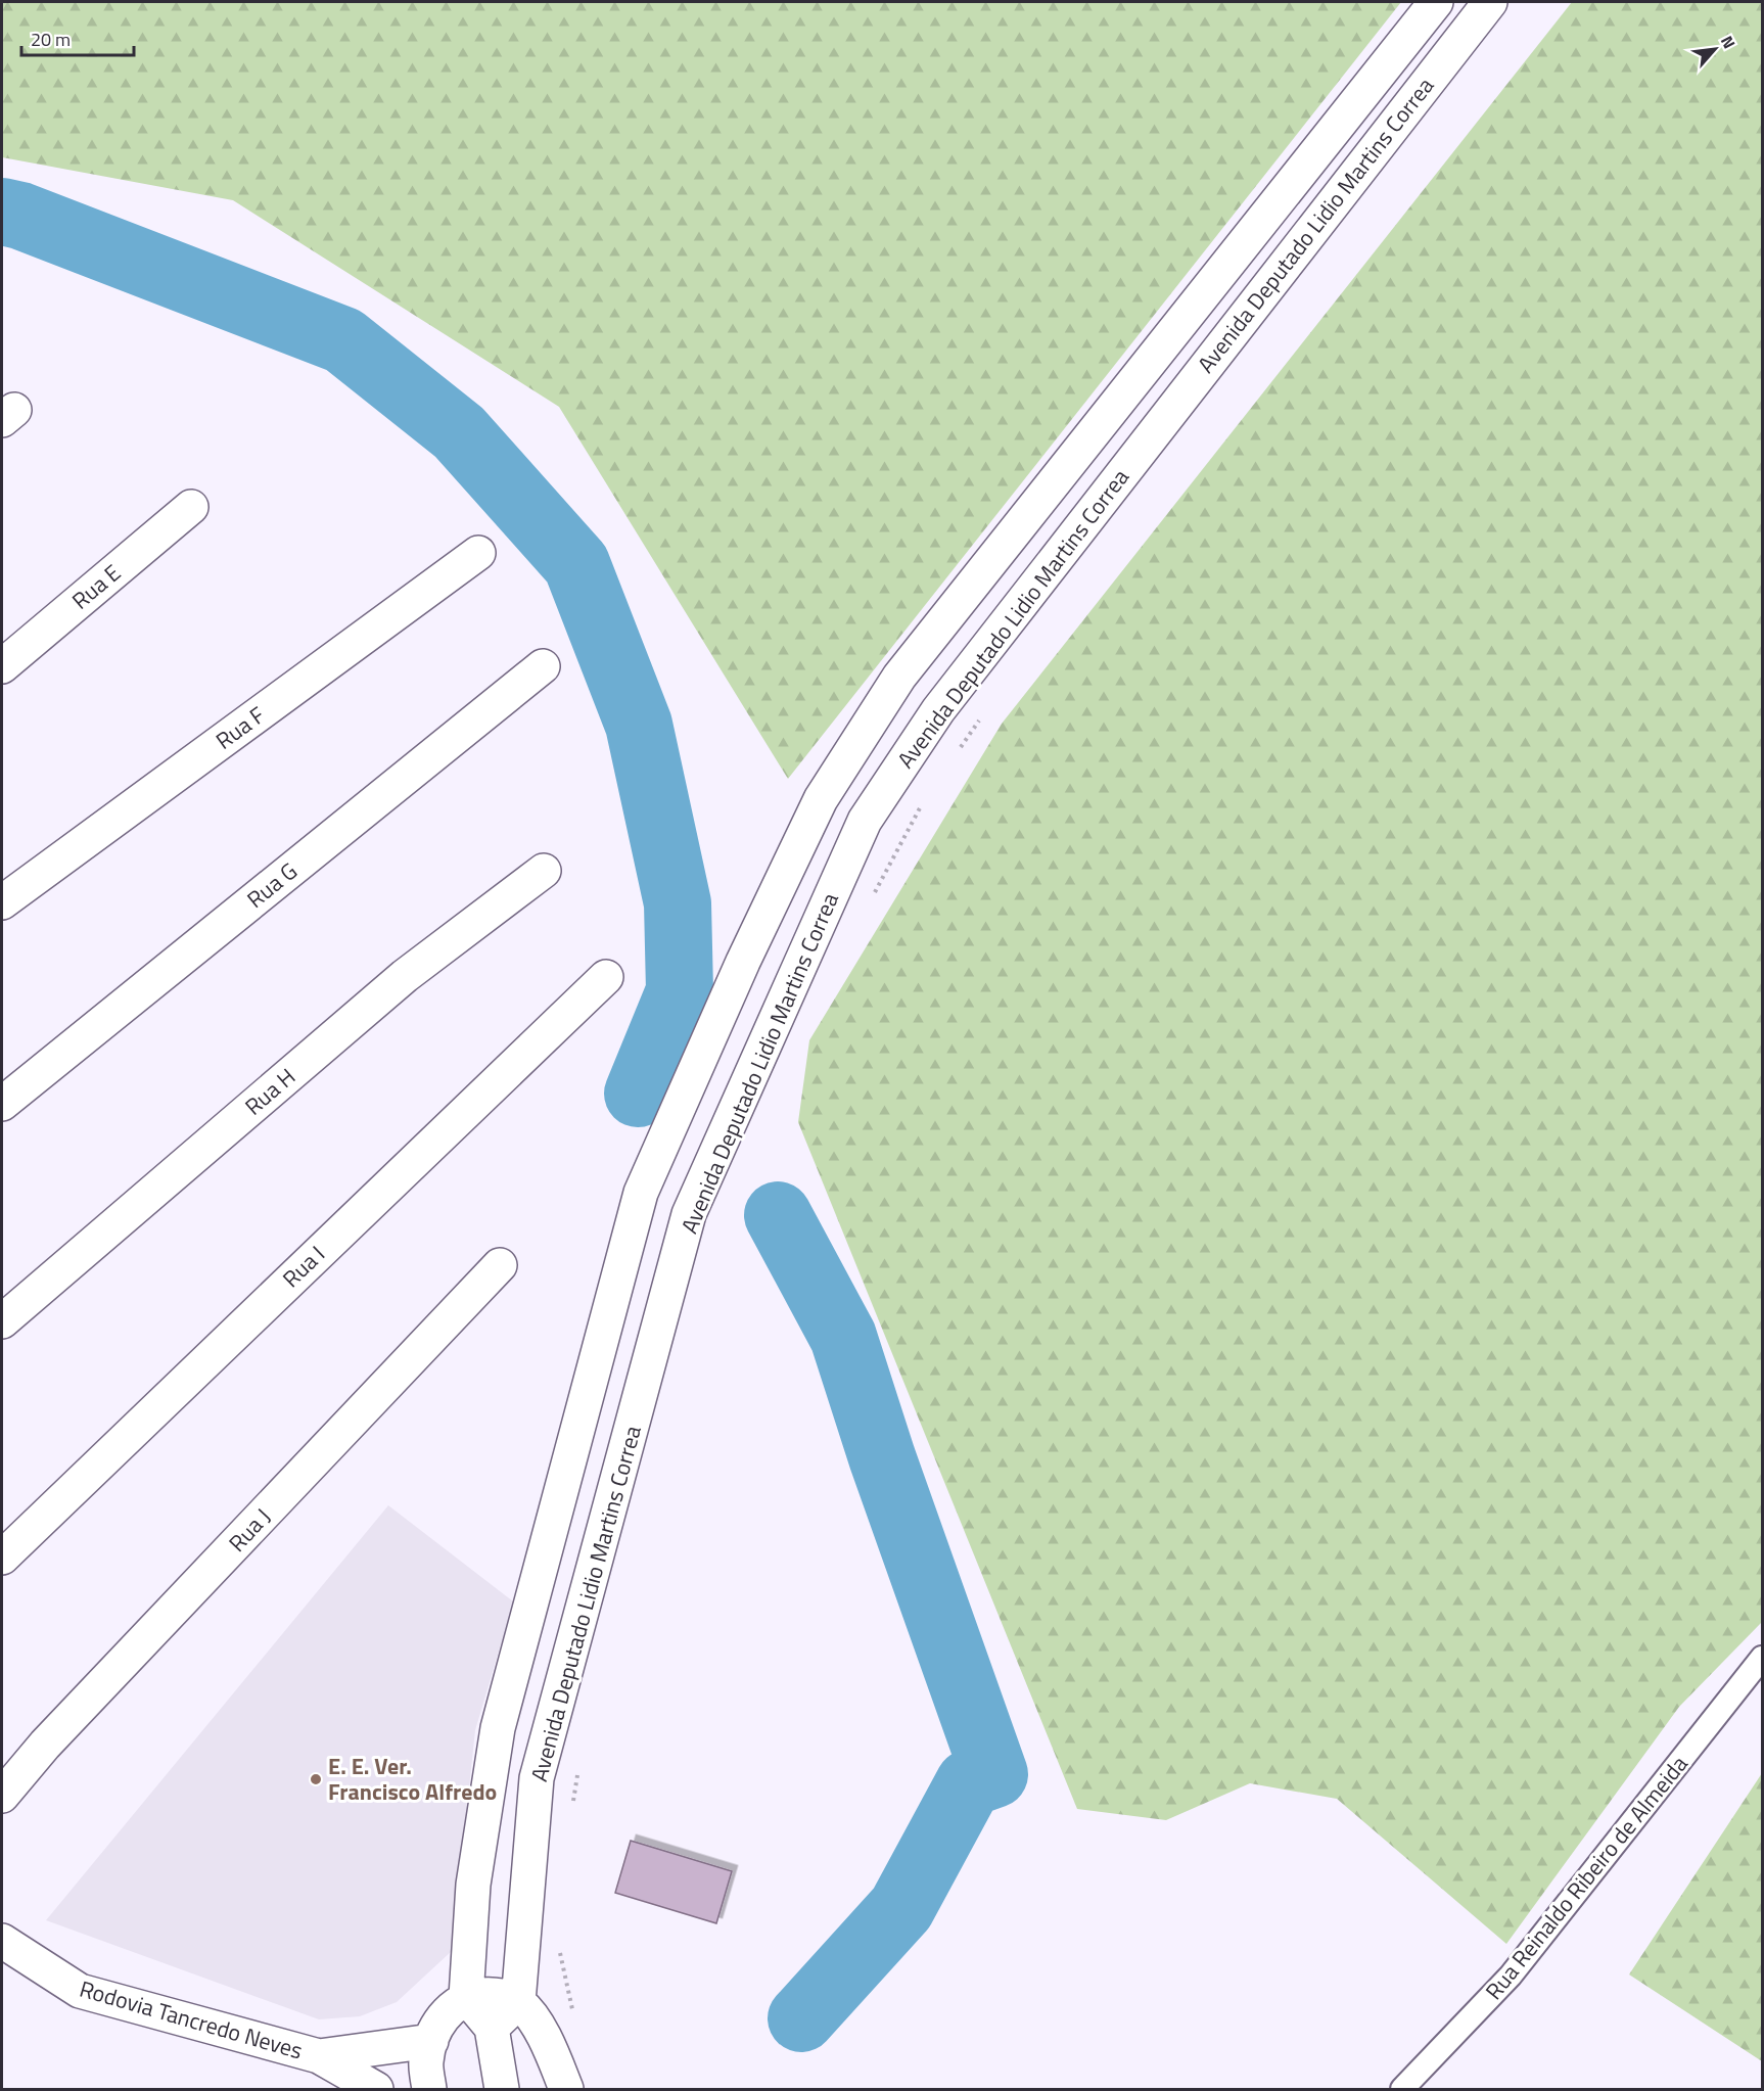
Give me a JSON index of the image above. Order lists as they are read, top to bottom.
{
  "streets": {
    "main road": [
      "Avenida Deputado Lidio Martins Correa",
      "Rua E",
      "Rua F",
      "Rua G",
      "Rua H",
      "Rua I",
      "Rua J",
      "Rodovia Tancredo Neves"
    ],
    "lane": ["Rua Reinaldo Ribeiro de Almeida"]
  },
  "places": ["E. E. Ver. Francisco Alfredo"],
  "scale_bar": "20 m",
  "north": "top right"
}
